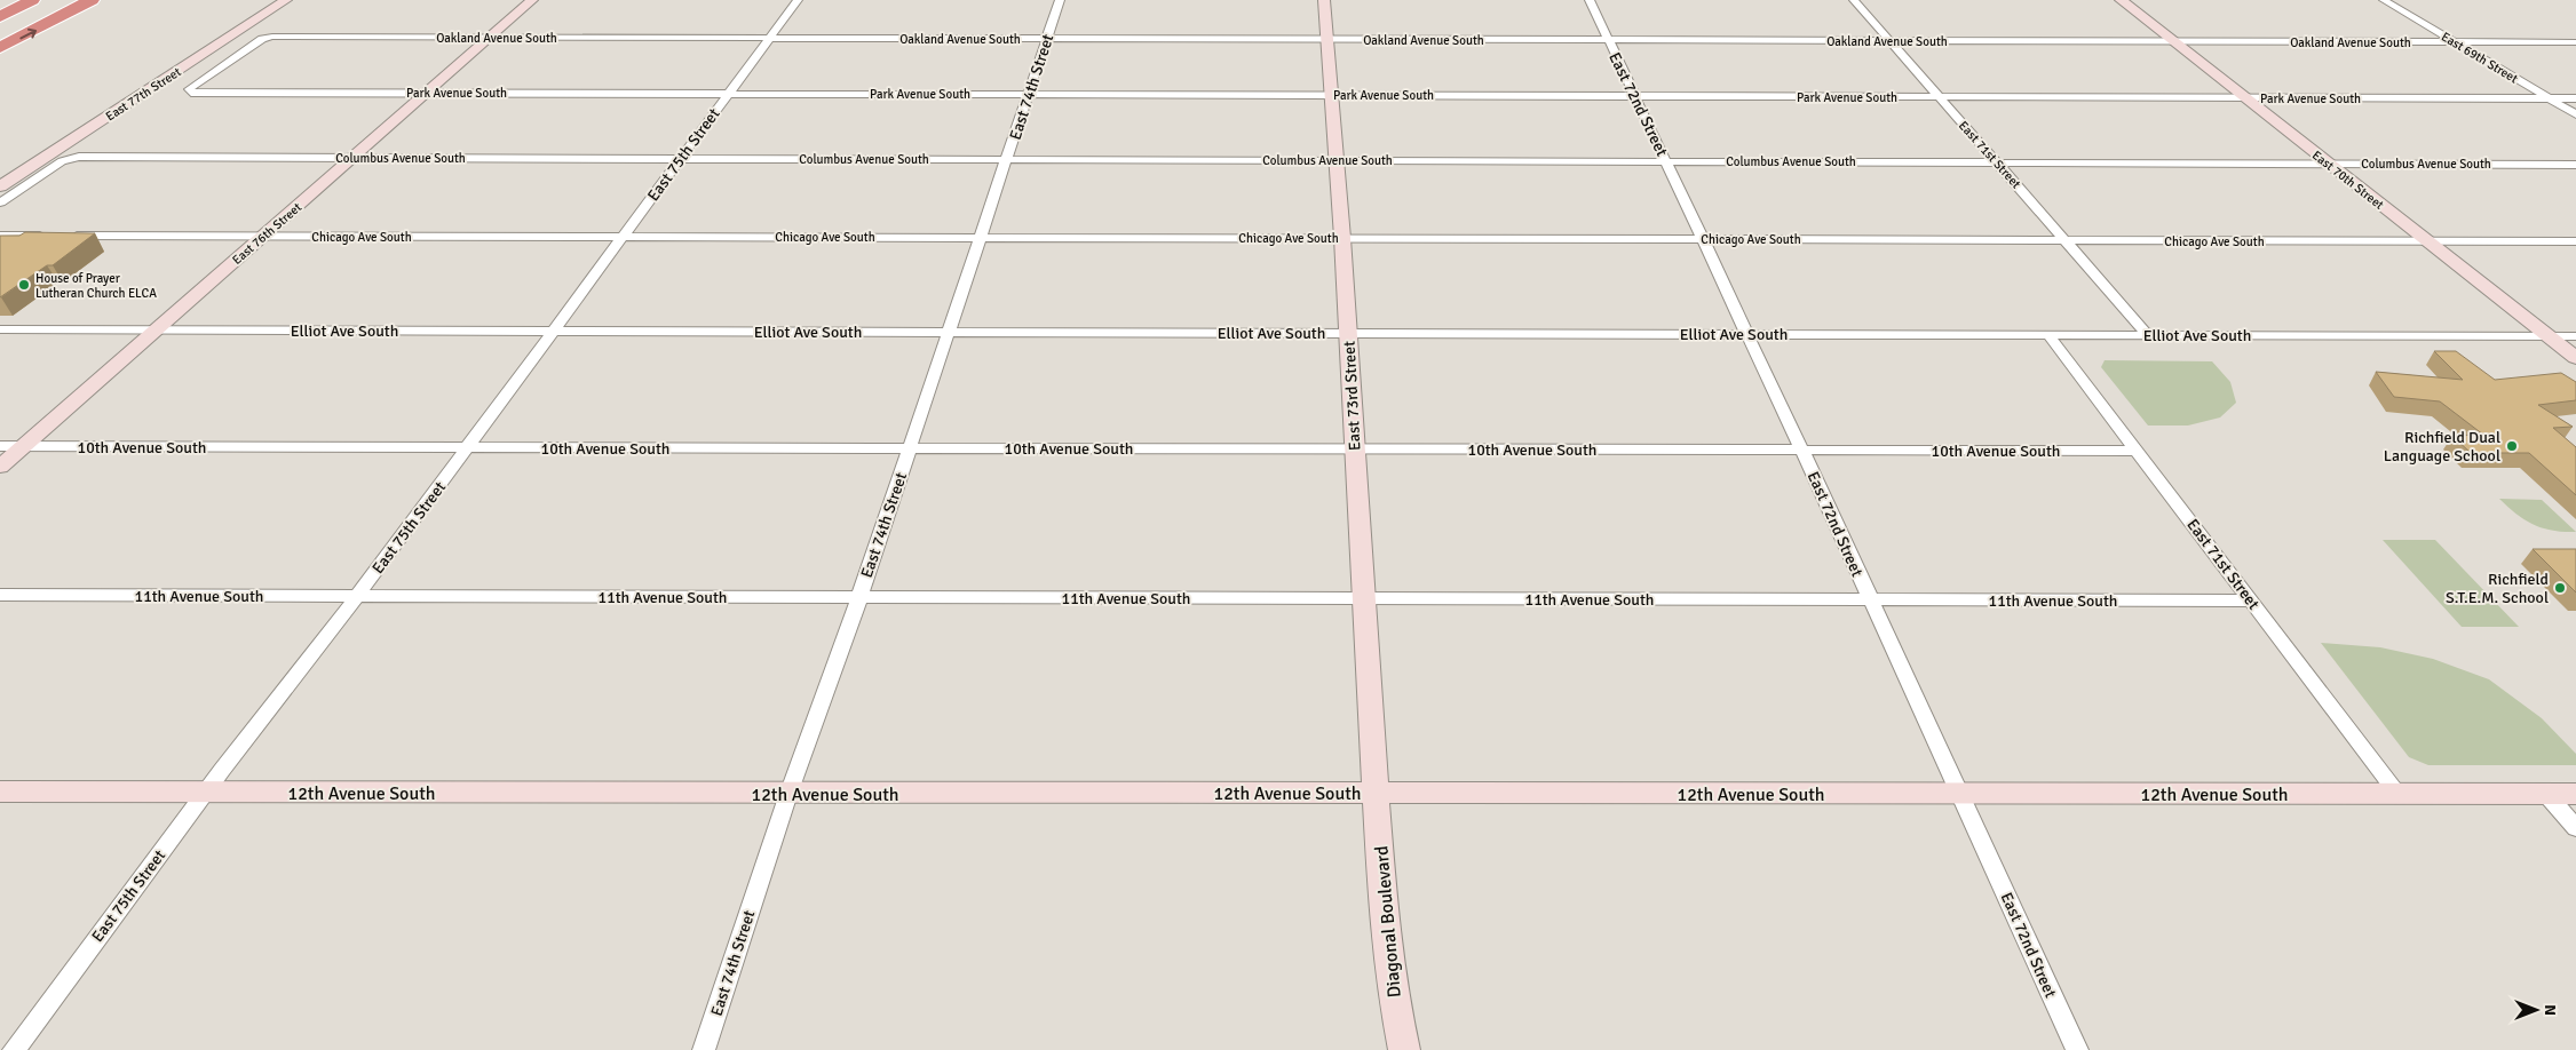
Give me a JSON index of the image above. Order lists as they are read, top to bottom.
{
  "streets": {
    "street": [
      "Oakland Avenue South",
      "East 69th Street",
      "East 74th Street",
      "Park Avenue South",
      "East 77th Street",
      "East 72nd Street",
      "East 75th Street",
      "East 71st Street",
      "Columbus Avenue South",
      "East 70th Street",
      "East 76th Street",
      "Chicago Ave South",
      "Elliot Ave South",
      "East 73rd Street",
      "10th Avenue South",
      "11th Avenue South",
      "12th Avenue South",
      "Diagonal Boulevard"
    ]
  },
  "crossings": [
    ["Oakland Avenue South", "East 69th Street"],
    ["Oakland Avenue South", "East 74th Street"],
    ["Oakland Avenue South", "Park Avenue South"],
    ["Oakland Avenue South", "East 72nd Street"],
    ["Oakland Avenue South", "East 75th Street"],
    ["Oakland Avenue South", "East 71st Street"],
    ["Oakland Avenue South", "East 70th Street"],
    ["Oakland Avenue South", "East 76th Street"],
    ["Oakland Avenue South", "East 73rd Street"],
    ["East 69th Street", "Park Avenue South"],
    ["East 74th Street", "Park Avenue South"],
    ["East 74th Street", "Columbus Avenue South"],
    ["East 74th Street", "Chicago Ave South"],
    ["East 74th Street", "Elliot Ave South"],
    ["East 74th Street", "10th Avenue South"],
    ["East 74th Street", "11th Avenue South"],
    ["East 74th Street", "12th Avenue South"],
    ["Park Avenue South", "East 72nd Street"],
    ["Park Avenue South", "East 75th Street"],
    ["Park Avenue South", "East 71st Street"],
    ["Park Avenue South", "East 70th Street"],
    ["Park Avenue South", "East 76th Street"],
    ["Park Avenue South", "East 73rd Street"],
    ["East 72nd Street", "Columbus Avenue South"],
    ["East 72nd Street", "Chicago Ave South"],
    ["East 72nd Street", "Elliot Ave South"],
    ["East 72nd Street", "10th Avenue South"],
    ["East 72nd Street", "11th Avenue South"],
    ["East 72nd Street", "12th Avenue South"],
    ["East 75th Street", "Columbus Avenue South"],
    ["East 75th Street", "Chicago Ave South"],
    ["East 75th Street", "Elliot Ave South"],
    ["East 75th Street", "10th Avenue South"],
    ["East 75th Street", "11th Avenue South"],
    ["East 75th Street", "12th Avenue South"],
    ["East 71st Street", "Columbus Avenue South"],
    ["East 71st Street", "Chicago Ave South"],
    ["East 71st Street", "Elliot Ave South"],
    ["East 71st Street", "10th Avenue South"],
    ["East 71st Street", "11th Avenue South"],
    ["East 71st Street", "12th Avenue South"],
    ["Columbus Avenue South", "East 70th Street"],
    ["Columbus Avenue South", "East 76th Street"],
    ["Columbus Avenue South", "East 73rd Street"],
    ["East 70th Street", "Chicago Ave South"],
    ["East 70th Street", "Elliot Ave South"],
    ["East 76th Street", "Chicago Ave South"],
    ["East 76th Street", "Elliot Ave South"],
    ["East 76th Street", "10th Avenue South"],
    ["Chicago Ave South", "East 73rd Street"],
    ["Elliot Ave South", "East 73rd Street"],
    ["East 73rd Street", "10th Avenue South"],
    ["East 73rd Street", "11th Avenue South"],
    ["East 73rd Street", "12th Avenue South"],
    ["East 73rd Street", "Diagonal Boulevard"],
    ["12th Avenue South", "Diagonal Boulevard"]
  ],
  "places": ["House of Prayer Lutheran Church ELCA", "Richfield Dual Language School", "Richfield S.T.E.M. School"],
  "north": "right"
}
